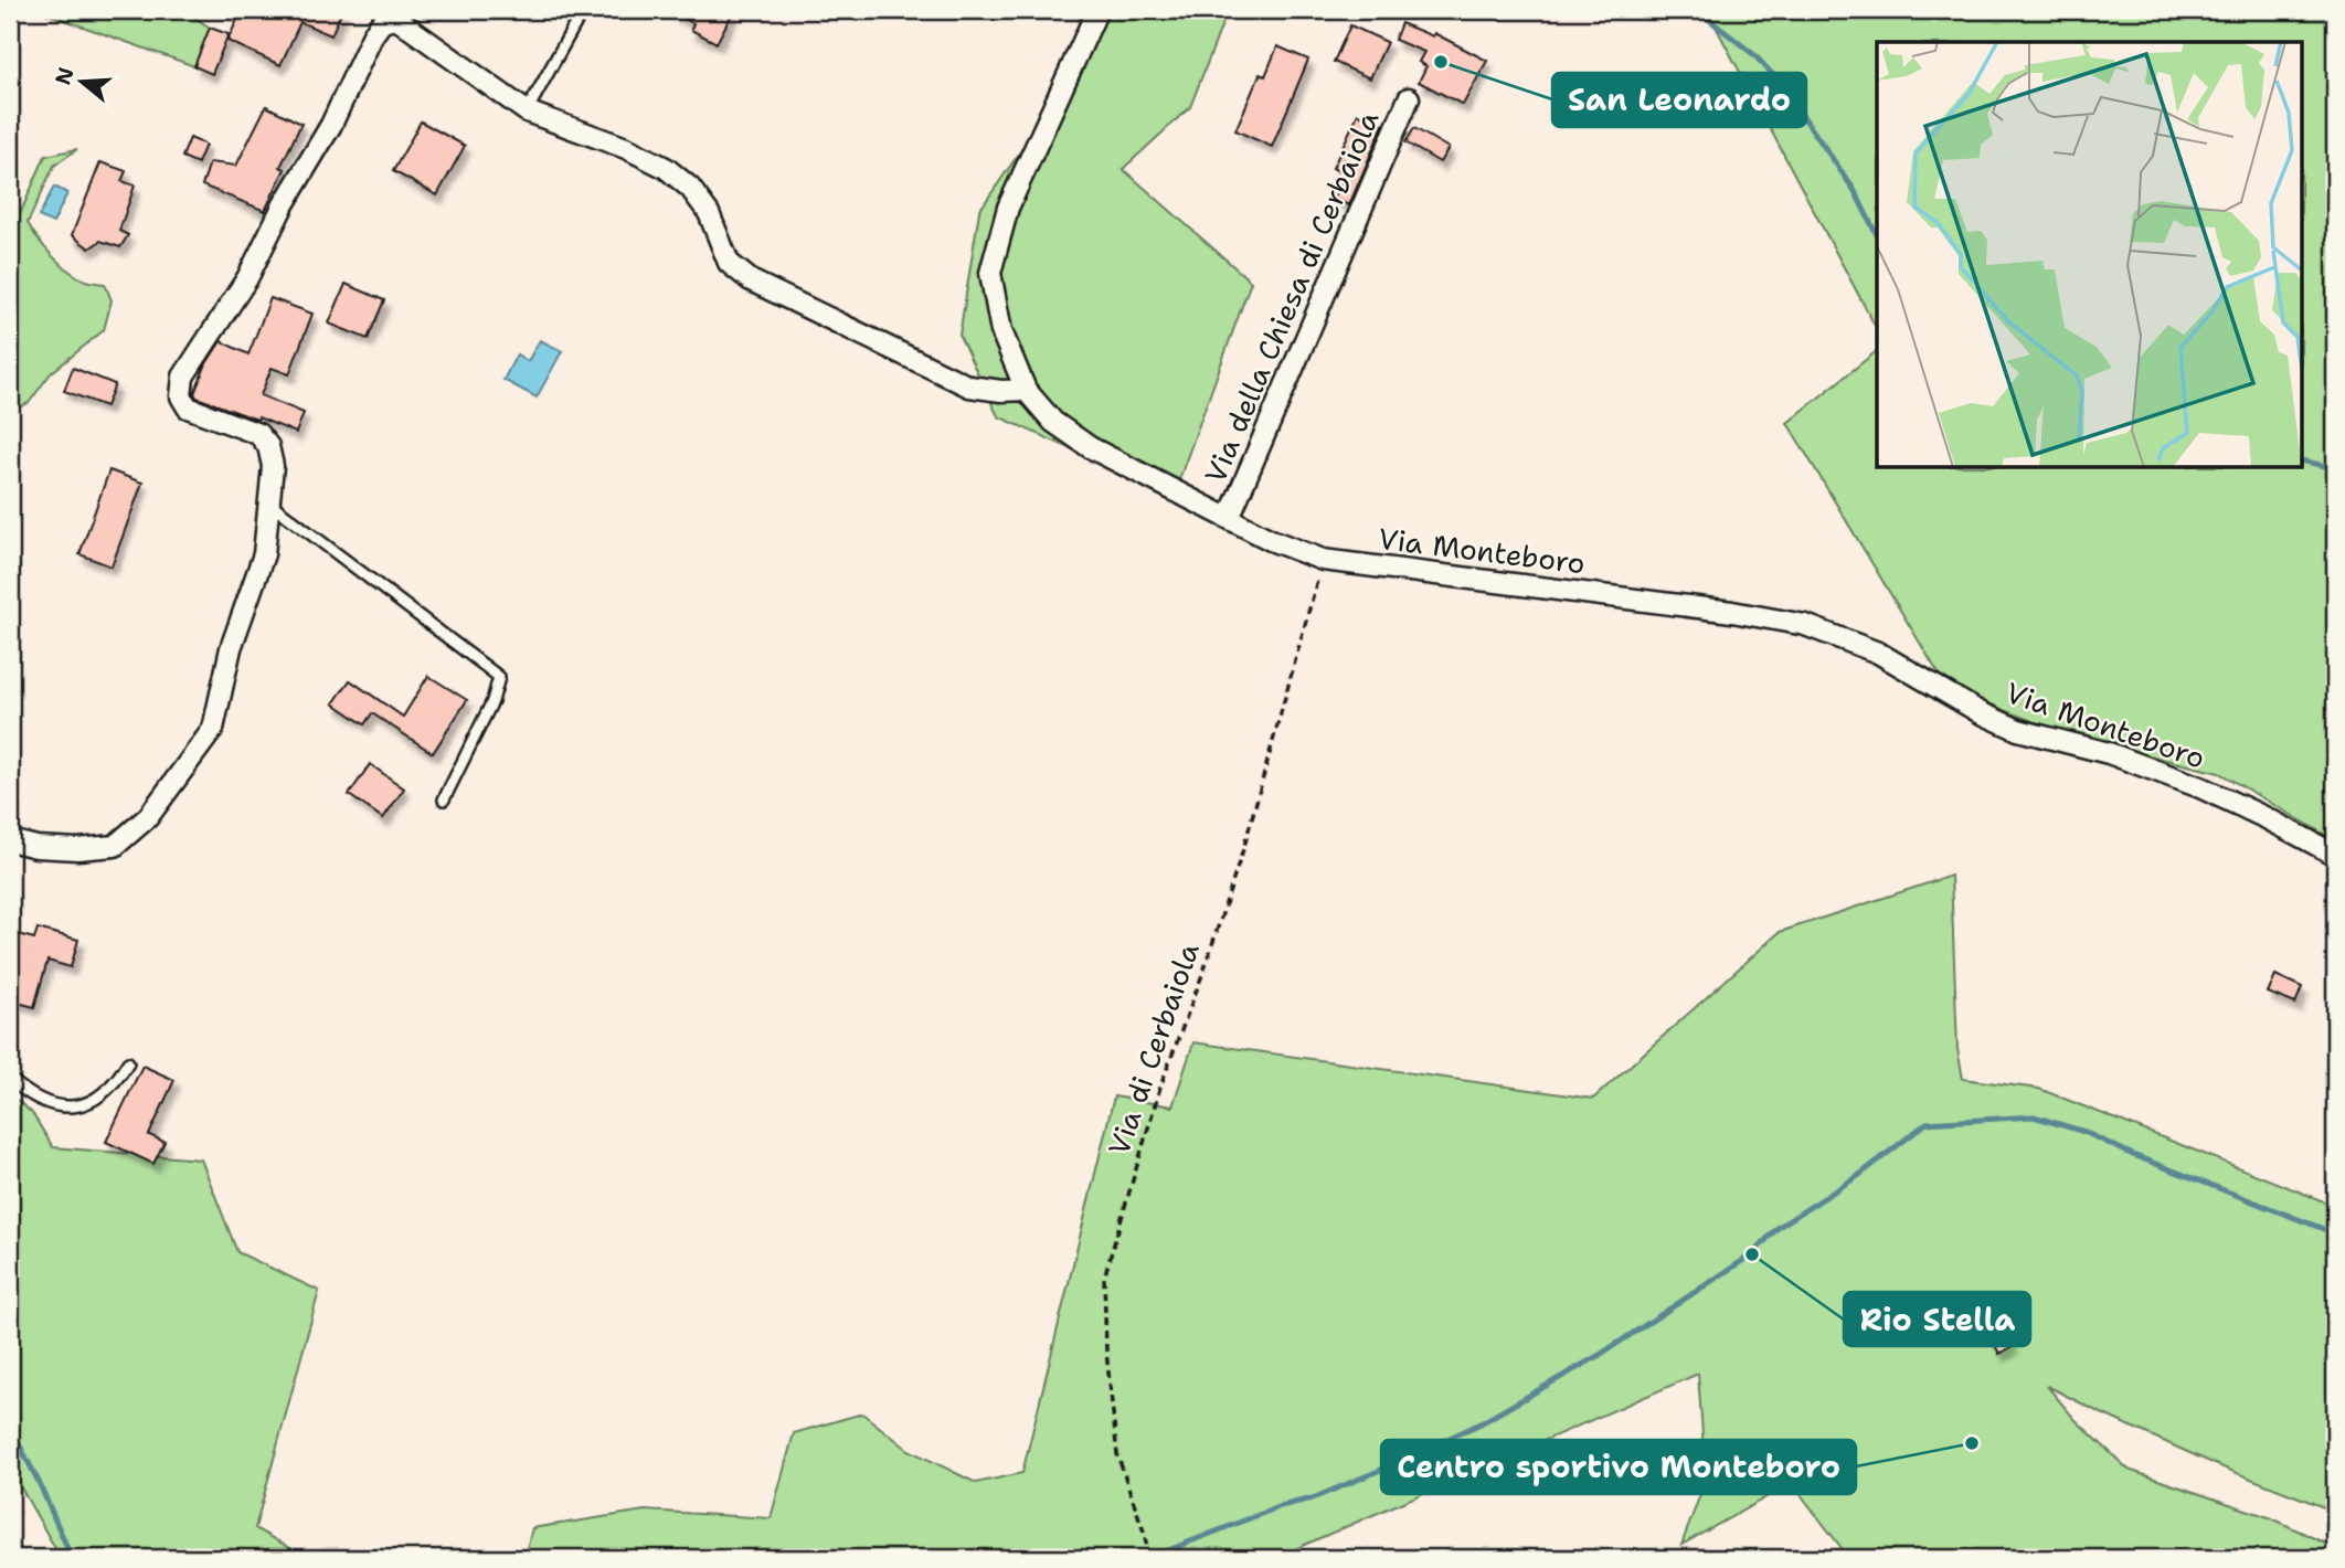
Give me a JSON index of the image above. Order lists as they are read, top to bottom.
{
  "streets": {
    "street": ["Via della Chiesa di Cerbaiola", "Via Monteboro"],
    "path": ["Via di Cerbaiola"]
  },
  "crossings": [
    ["Via della Chiesa di Cerbaiola", "Via Monteboro"],
    ["Via Monteboro", "Via di Cerbaiola"]
  ],
  "places": ["San Leonardo", "Rio Stella", "Centro sportivo Monteboro"],
  "north": "left"
}
